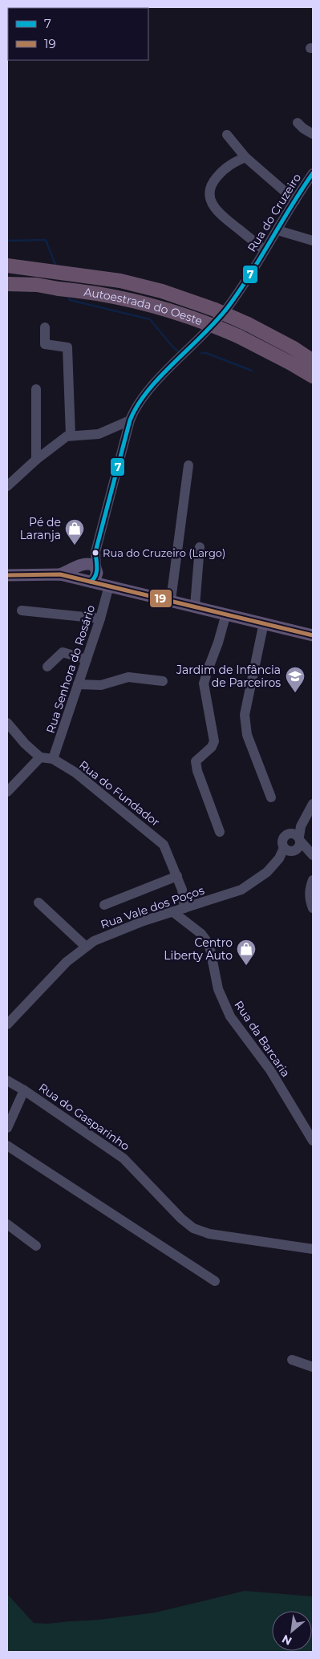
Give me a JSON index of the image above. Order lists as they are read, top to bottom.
{
  "streets": {
    "highway": ["Autoestrada do Oeste"],
    "street": [
      "Rua do Cruzeiro",
      "Rua Senhora do Rosário",
      "Rua do Fundador",
      "Rua Vale dos Poços",
      "Rua da Barcaria",
      "Rua do Gasparinho"
    ]
  },
  "crossings": [
    ["Rua Senhora do Rosário", "Rua do Fundador"],
    ["Rua do Fundador", "Rua Vale dos Poços"],
    ["Rua Vale dos Poços", "Rua da Barcaria"]
  ],
  "places": {
    "shop": ["Pé de Laranja", "Centro Liberty Auto"],
    "other": ["Rua do Cruzeiro (Largo)"],
    "school or university": ["Jardim de Infância de Parceiros"]
  },
  "lines": ["transit line 7", "transit line 19"],
  "legend": ["7", "19"],
  "north": "bottom left"
}
